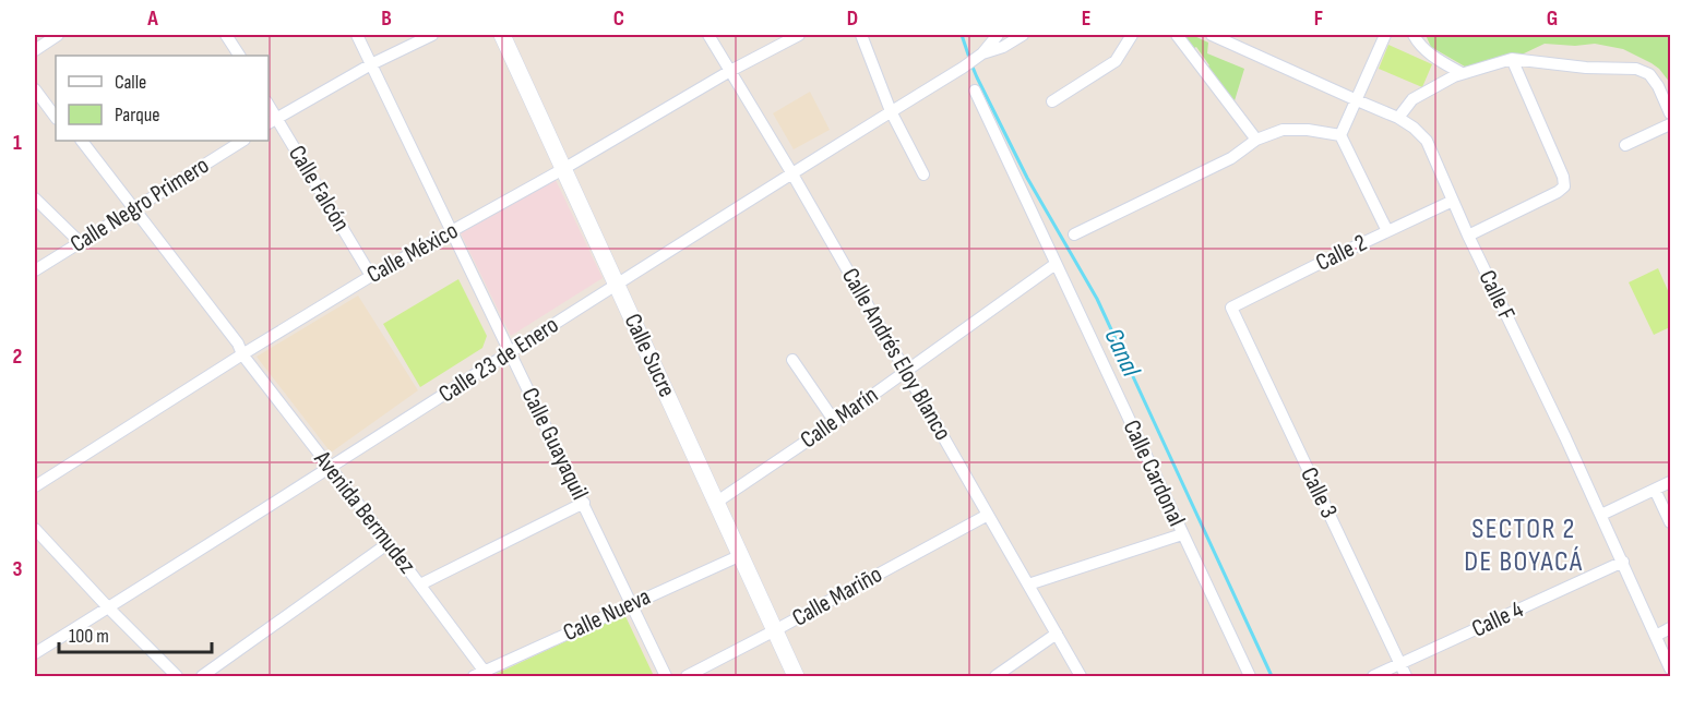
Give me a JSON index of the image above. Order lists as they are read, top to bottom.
{
  "streets": {
    "street": [
      "Calle Falcón",
      "Calle Negro Primero",
      "Calle México",
      "Calle 2",
      "Calle F",
      "Calle Andrés Eloy Blanco",
      "Calle Sucre",
      "Calle 23 de Enero",
      "Calle Marín",
      "Calle Guayaquil",
      "Calle Cardonal",
      "Calle 3",
      "Avenida Bermudez",
      "Calle Mariño",
      "Calle Nueva",
      "Calle 4"
    ]
  },
  "crossings": [
    ["Calle Falcón", "Calle México"],
    ["Calle Negro Primero", "Avenida Bermudez"],
    ["Calle México", "Calle Andrés Eloy Blanco"],
    ["Calle México", "Calle Sucre"],
    ["Calle México", "Calle Guayaquil"],
    ["Calle México", "Avenida Bermudez"],
    ["Calle 2", "Calle F"],
    ["Calle 2", "Calle 3"],
    ["Calle F", "Calle 4"],
    ["Calle Andrés Eloy Blanco", "Calle 23 de Enero"],
    ["Calle Andrés Eloy Blanco", "Calle Marín"],
    ["Calle Andrés Eloy Blanco", "Calle Mariño"],
    ["Calle Sucre", "Calle 23 de Enero"],
    ["Calle Sucre", "Calle Marín"],
    ["Calle Sucre", "Calle Mariño"],
    ["Calle Sucre", "Calle Nueva"],
    ["Calle 23 de Enero", "Calle Guayaquil"],
    ["Calle 23 de Enero", "Avenida Bermudez"],
    ["Calle Marín", "Calle Cardonal"],
    ["Calle Guayaquil", "Calle Nueva"],
    ["Calle 3", "Calle 4"],
    ["Avenida Bermudez", "Calle Nueva"]
  ],
  "districts": ["SECTOR 2 DE BOYACÁ"],
  "water": ["Canal"],
  "legend": ["Calle", "Parque"],
  "scale_bar": "100 m",
  "grid": {
    "columns": [
      "A",
      "B",
      "C",
      "D",
      "E",
      "F",
      "G"
    ],
    "rows": ["1", "2", "3"]
  }
}
